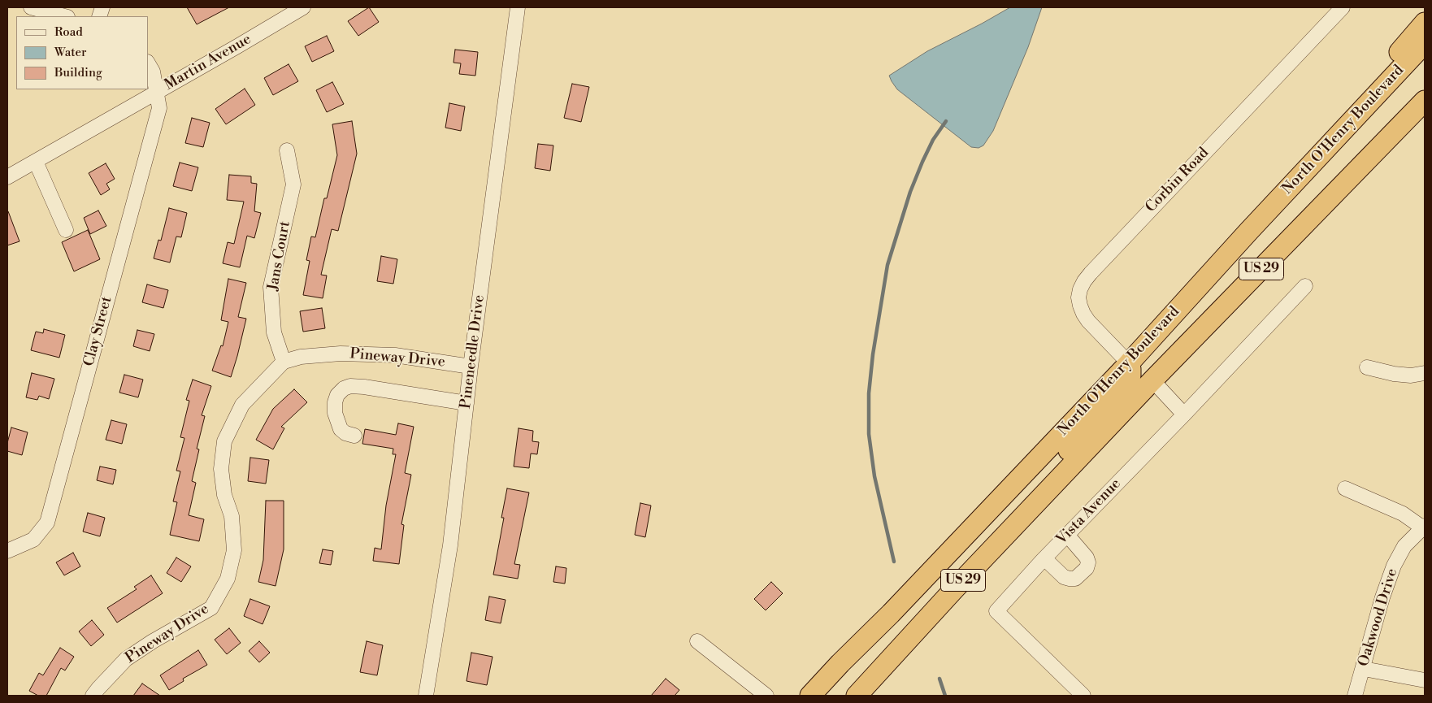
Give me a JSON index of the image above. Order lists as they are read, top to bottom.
{
  "streets": {
    "highway": ["North O'Henry Boulevard", "US 29"],
    "street": [
      "Martin Avenue",
      "Corbin Road",
      "Jans Court",
      "Clay Street",
      "Pineneedle Drive",
      "Pineway Drive",
      "Vista Avenue",
      "Oakwood Drive"
    ]
  },
  "crossings": [
    ["Martin Avenue", "Clay Street"],
    ["North O'Henry Boulevard", "Corbin Road"],
    ["Jans Court", "Pineway Drive"],
    ["Pineneedle Drive", "Pineway Drive"]
  ],
  "legend": ["Road", "Water", "Building"]
}
